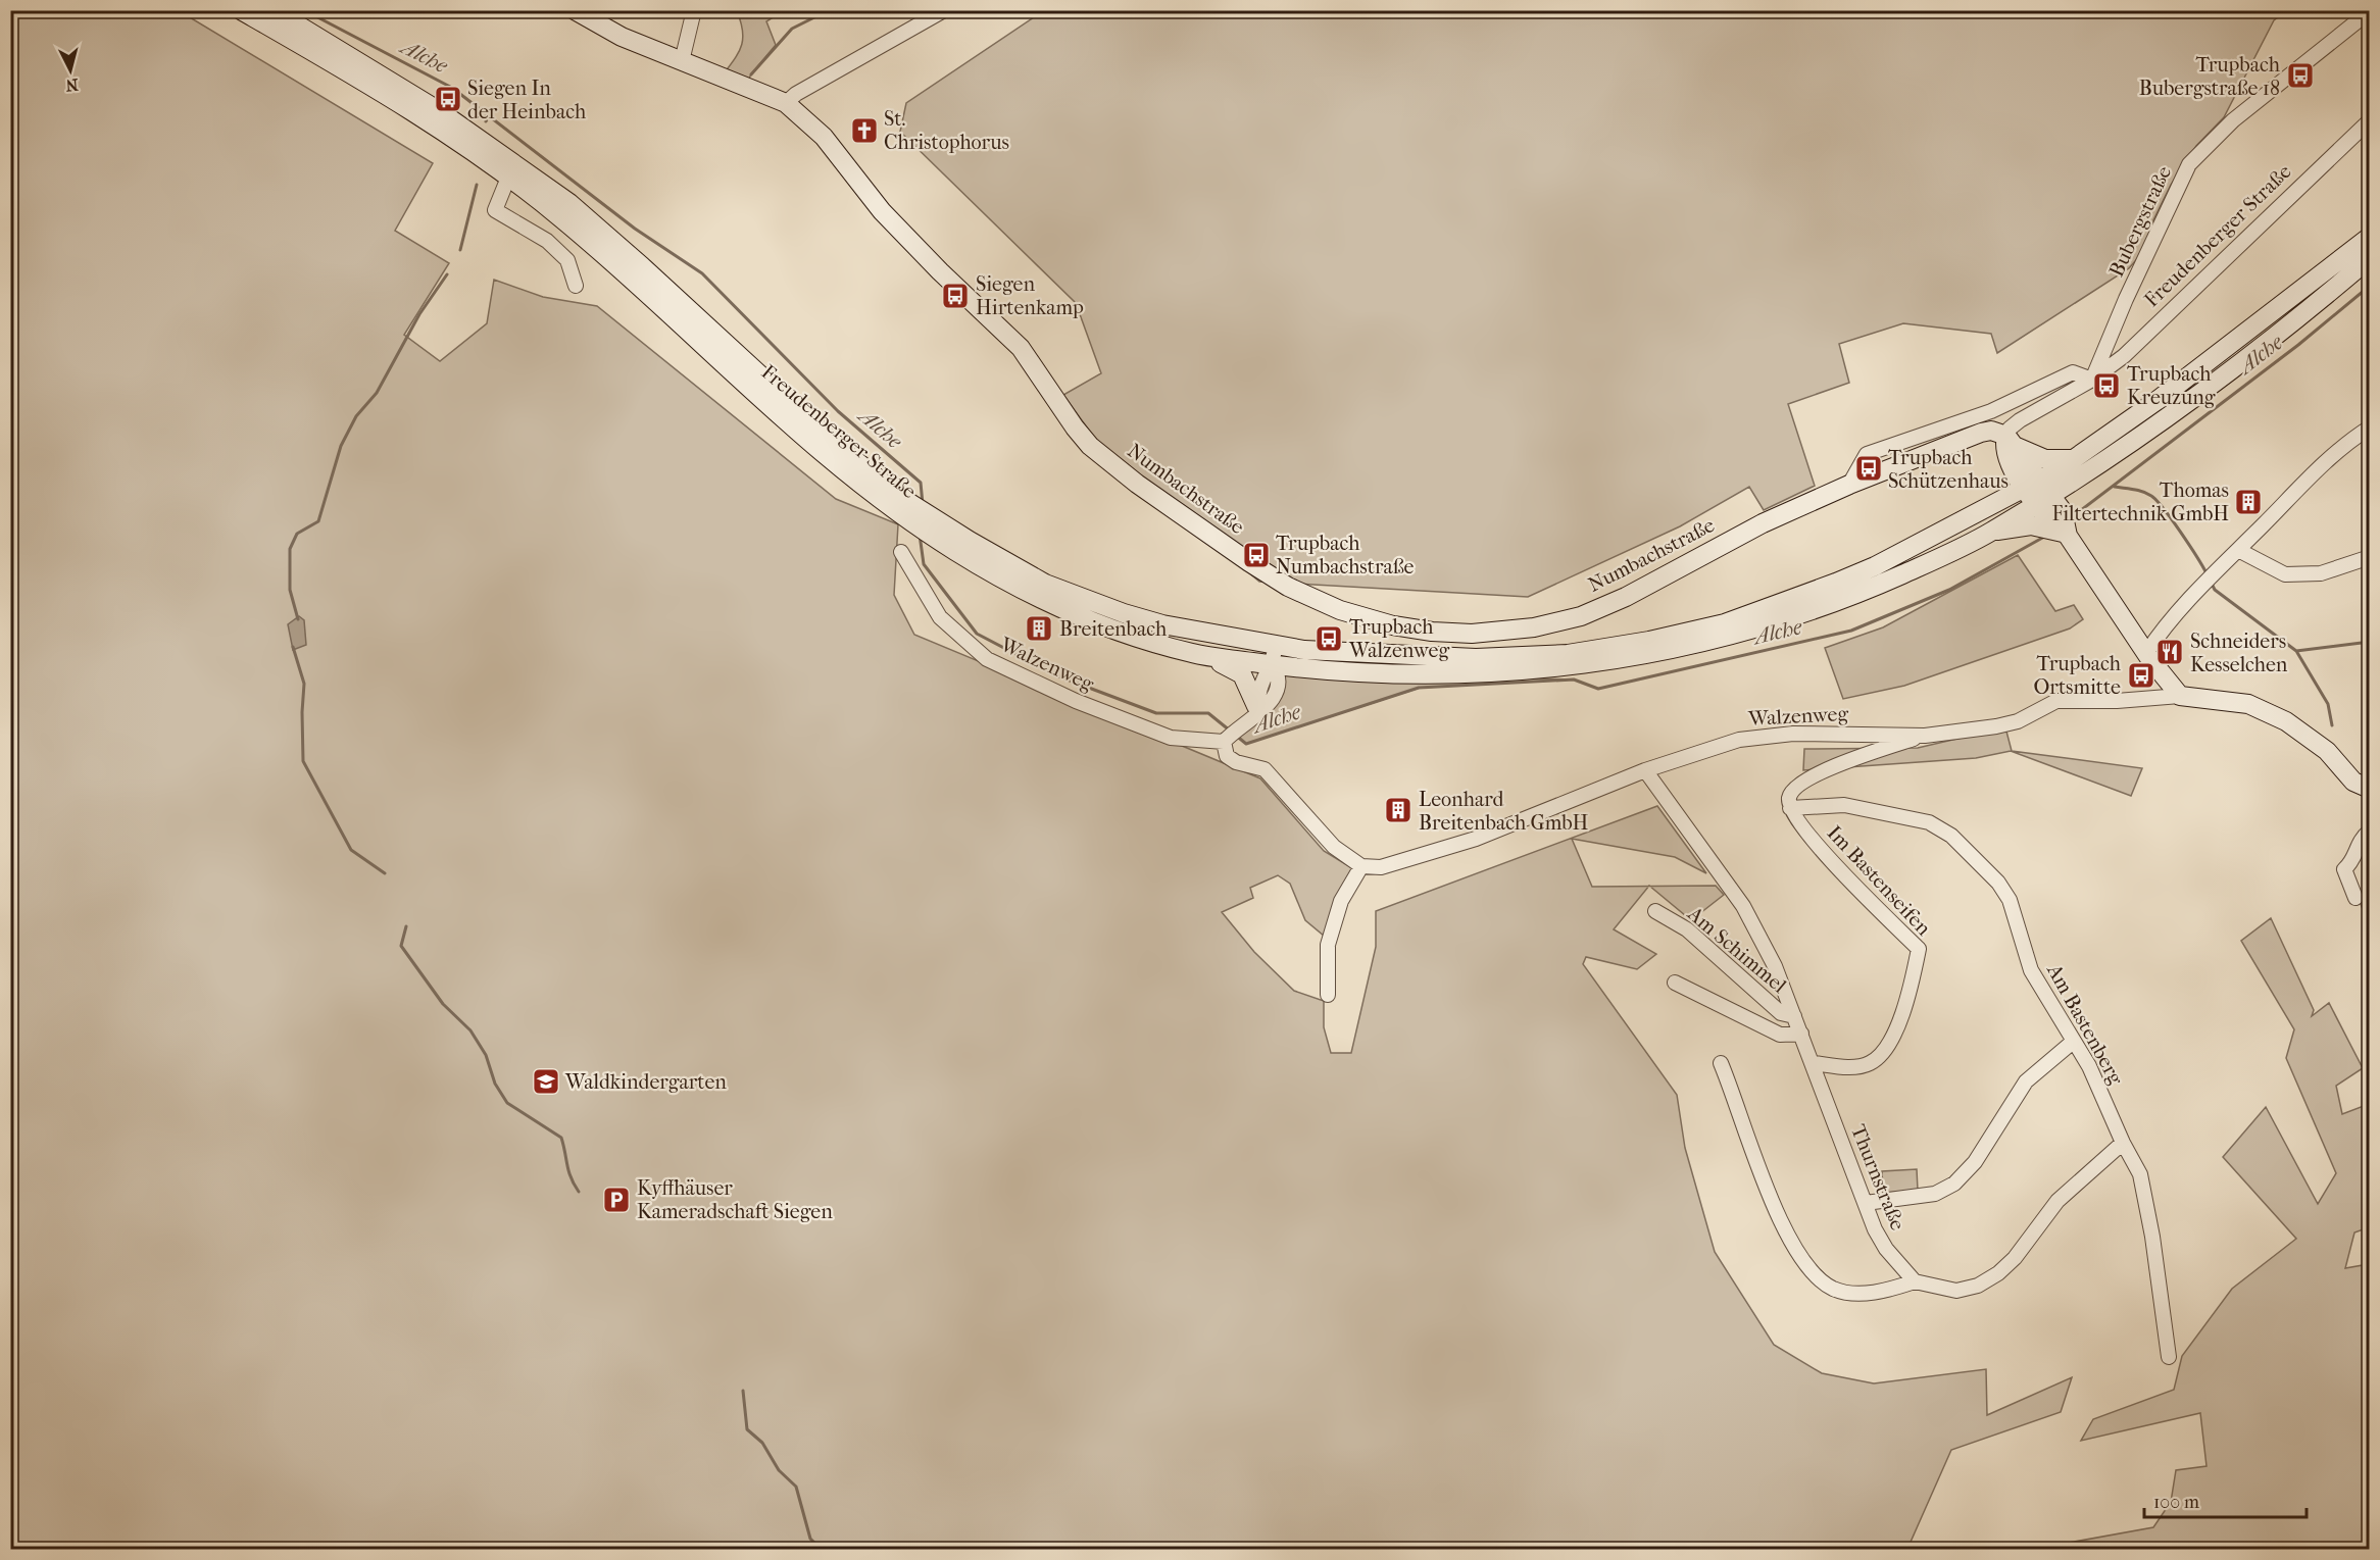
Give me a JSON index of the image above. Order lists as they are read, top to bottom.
{
  "streets": {
    "main road": ["Freudenberger Straße", "Numbachstraße"],
    "street": [
      "Bubergstraße",
      "Walzenweg",
      "Im Bastenseifen",
      "Am Schimmel",
      "Am Bastenberg",
      "Thurnstraße"
    ]
  },
  "crossings": [
    ["Bubergstraße", "Freudenberger Straße"],
    ["Freudenberger Straße", "Numbachstraße"],
    ["Walzenweg", "Thurnstraße"],
    ["Im Bastenseifen", "Am Bastenberg"],
    ["Im Bastenseifen", "Thurnstraße"],
    ["Am Schimmel", "Thurnstraße"]
  ],
  "water": ["Alche"],
  "places": {
    "bus stop": [
      "Trupbach Bubergstraße 18",
      "Siegen In der Heinbach",
      "Siegen Hirtenkamp",
      "Trupbach Kreuzung",
      "Trupbach Schützenhaus",
      "Trupbach Numbachstraße",
      "Trupbach Walzenweg",
      "Trupbach Ortsmitte"
    ],
    "church": ["St. Christophorus"],
    "building": ["Thomas Filtertechnik GmbH", "Breitenbach", "Leonhard Breitenbach GmbH"],
    "restaurant": ["Schneiders Kesselchen"],
    "school or university": ["Waldkindergarten"],
    "parking": ["Kyffhäuser Kameradschaft Siegen"]
  },
  "scale_bar": "100 m",
  "north": "bottom"
}
